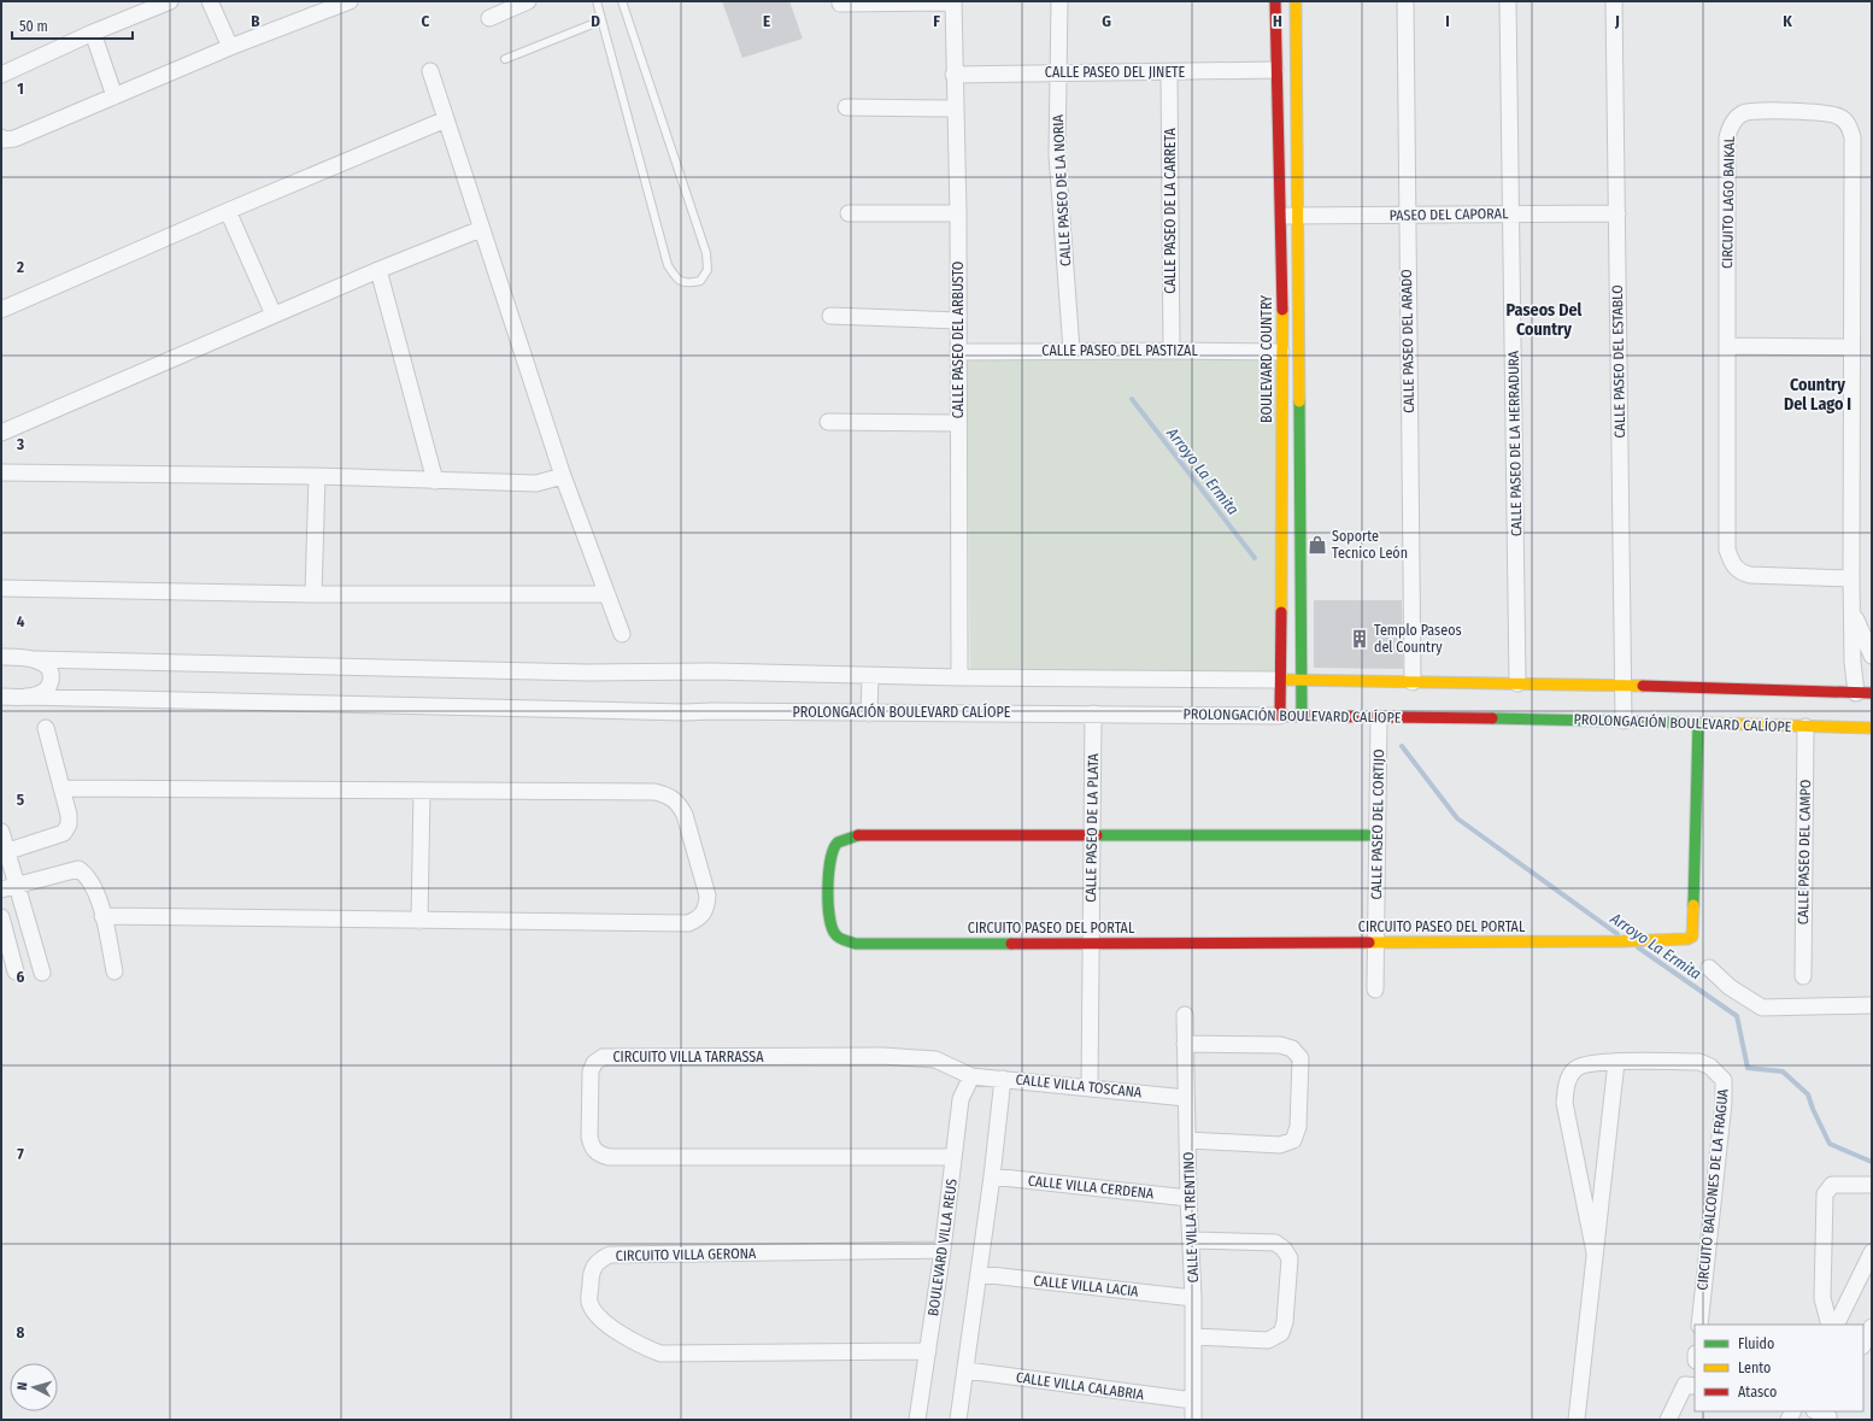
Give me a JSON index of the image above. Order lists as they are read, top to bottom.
{
  "streets": {
    "street": [
      "CALLE PASEO DEL JINETE",
      "CALLE PASEO DE LA NORIA",
      "CIRCUITO LAGO BAIKAL",
      "CALLE PASEO DE LA CARRETA",
      "PASEO DEL CAPORAL",
      "CALLE PASEO DEL ARBUSTO",
      "CALLE PASEO DEL ARADO",
      "CALLE PASEO DEL PASTIZAL",
      "BOULEVARD COUNTRY",
      "CALLE PASEO DEL ESTABLO",
      "CALLE PASEO DE LA HERRADURA",
      "PROLONGACIÓN BOULEVARD CALÍOPE",
      "CALLE PASEO DEL CORTIJO",
      "CALLE PASEO DE LA PLATA",
      "CALLE PASEO DEL CAMPO",
      "CIRCUITO PASEO DEL PORTAL",
      "CIRCUITO VILLA TARRASSA",
      "CALLE VILLA TOSCANA",
      "CALLE VILLA CERDENA",
      "CIRCUITO BALCONES DE LA FRAGUA",
      "CALLE VILLA TRENTINO",
      "BOULEVARD VILLA REUS",
      "CIRCUITO VILLA GERONA",
      "CALLE VILLA LACIA",
      "CALLE VILLA CALABRIA"
    ]
  },
  "crossings": [
    ["CALLE PASEO DEL JINETE", "CALLE PASEO DE LA NORIA"],
    ["CALLE PASEO DEL JINETE", "CALLE PASEO DE LA CARRETA"],
    ["CALLE PASEO DEL JINETE", "CALLE PASEO DEL ARBUSTO"],
    ["CALLE PASEO DEL JINETE", "BOULEVARD COUNTRY"],
    ["CALLE PASEO DE LA NORIA", "CALLE PASEO DEL PASTIZAL"],
    ["CALLE PASEO DE LA CARRETA", "CALLE PASEO DEL PASTIZAL"],
    ["PASEO DEL CAPORAL", "CALLE PASEO DEL ARADO"],
    ["PASEO DEL CAPORAL", "BOULEVARD COUNTRY"],
    ["PASEO DEL CAPORAL", "CALLE PASEO DEL ESTABLO"],
    ["PASEO DEL CAPORAL", "CALLE PASEO DE LA HERRADURA"],
    ["CALLE PASEO DEL ARBUSTO", "CALLE PASEO DEL PASTIZAL"],
    ["CALLE PASEO DEL PASTIZAL", "BOULEVARD COUNTRY"],
    ["BOULEVARD COUNTRY", "PROLONGACIÓN BOULEVARD CALÍOPE"],
    ["CALLE PASEO DEL ESTABLO", "PROLONGACIÓN BOULEVARD CALÍOPE"],
    ["PROLONGACIÓN BOULEVARD CALÍOPE", "CALLE PASEO DEL CORTIJO"],
    ["PROLONGACIÓN BOULEVARD CALÍOPE", "CALLE PASEO DE LA PLATA"],
    ["PROLONGACIÓN BOULEVARD CALÍOPE", "CALLE PASEO DEL CAMPO"],
    ["PROLONGACIÓN BOULEVARD CALÍOPE", "CIRCUITO PASEO DEL PORTAL"],
    ["CALLE PASEO DEL CORTIJO", "CIRCUITO PASEO DEL PORTAL"],
    ["CALLE PASEO DE LA PLATA", "CIRCUITO PASEO DEL PORTAL"],
    ["CALLE PASEO DE LA PLATA", "CALLE VILLA TOSCANA"],
    ["CIRCUITO VILLA TARRASSA", "CALLE VILLA TOSCANA"],
    ["CIRCUITO VILLA TARRASSA", "BOULEVARD VILLA REUS"],
    ["CALLE VILLA TOSCANA", "CALLE VILLA TRENTINO"],
    ["CALLE VILLA TOSCANA", "BOULEVARD VILLA REUS"],
    ["CALLE VILLA CERDENA", "CALLE VILLA TRENTINO"],
    ["CALLE VILLA TRENTINO", "CALLE VILLA LACIA"],
    ["CALLE VILLA TRENTINO", "CALLE VILLA CALABRIA"],
    ["BOULEVARD VILLA REUS", "CIRCUITO VILLA GERONA"]
  ],
  "districts": ["Paseos Del Country", "Country Del Lago I"],
  "water": ["Arroyo La Ermita"],
  "places": {
    "shop": ["Soporte Tecnico León"],
    "building": ["Templo Paseos del Country"]
  },
  "legend": ["Fluido", "Lento", "Atasco"],
  "scale_bar": "50 m",
  "north": "left",
  "grid": {
    "columns": [
      "B",
      "C",
      "D",
      "E",
      "F",
      "G",
      "H",
      "I",
      "J",
      "K"
    ],
    "rows": [
      "1",
      "2",
      "3",
      "4",
      "5",
      "6",
      "7",
      "8"
    ]
  }
}
